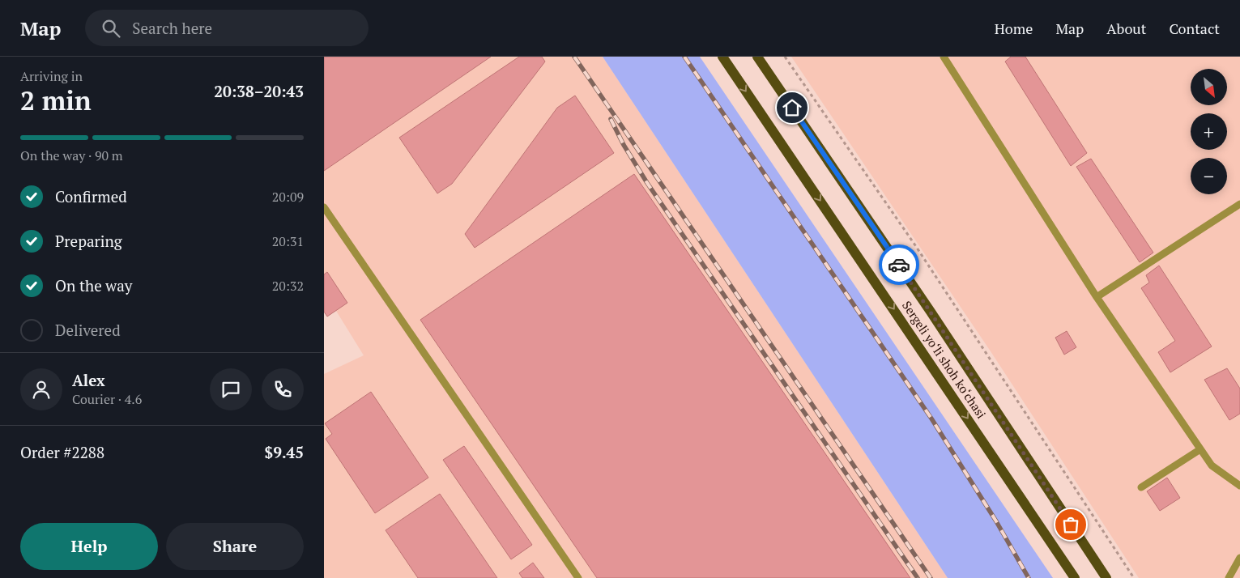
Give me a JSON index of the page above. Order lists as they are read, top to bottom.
{
  "streets": {
    "main road": ["Sergeli yo‘li shoh ko‘chasi"]
  },
  "north": "bottom right",
  "page": {
    "header": "Map",
    "search": "Search here",
    "nav": [
      "Home",
      "Map",
      "About",
      "Contact"
    ],
    "heading": ["2 min", "Arriving in", "20:38–20:43"],
    "panel": [
      "Alex",
      "Courier · 4.6",
      "Order #2288",
      "$9.45"
    ],
    "map_buttons": ["+", "−"],
    "bar": "On the way · 90 m",
    "list": [
      ["Confirmed", "20:09"],
      ["Preparing", "20:31"],
      ["On the way", "20:32"],
      "Delivered"
    ],
    "buttons": ["Help", "Share"]
  }
}
